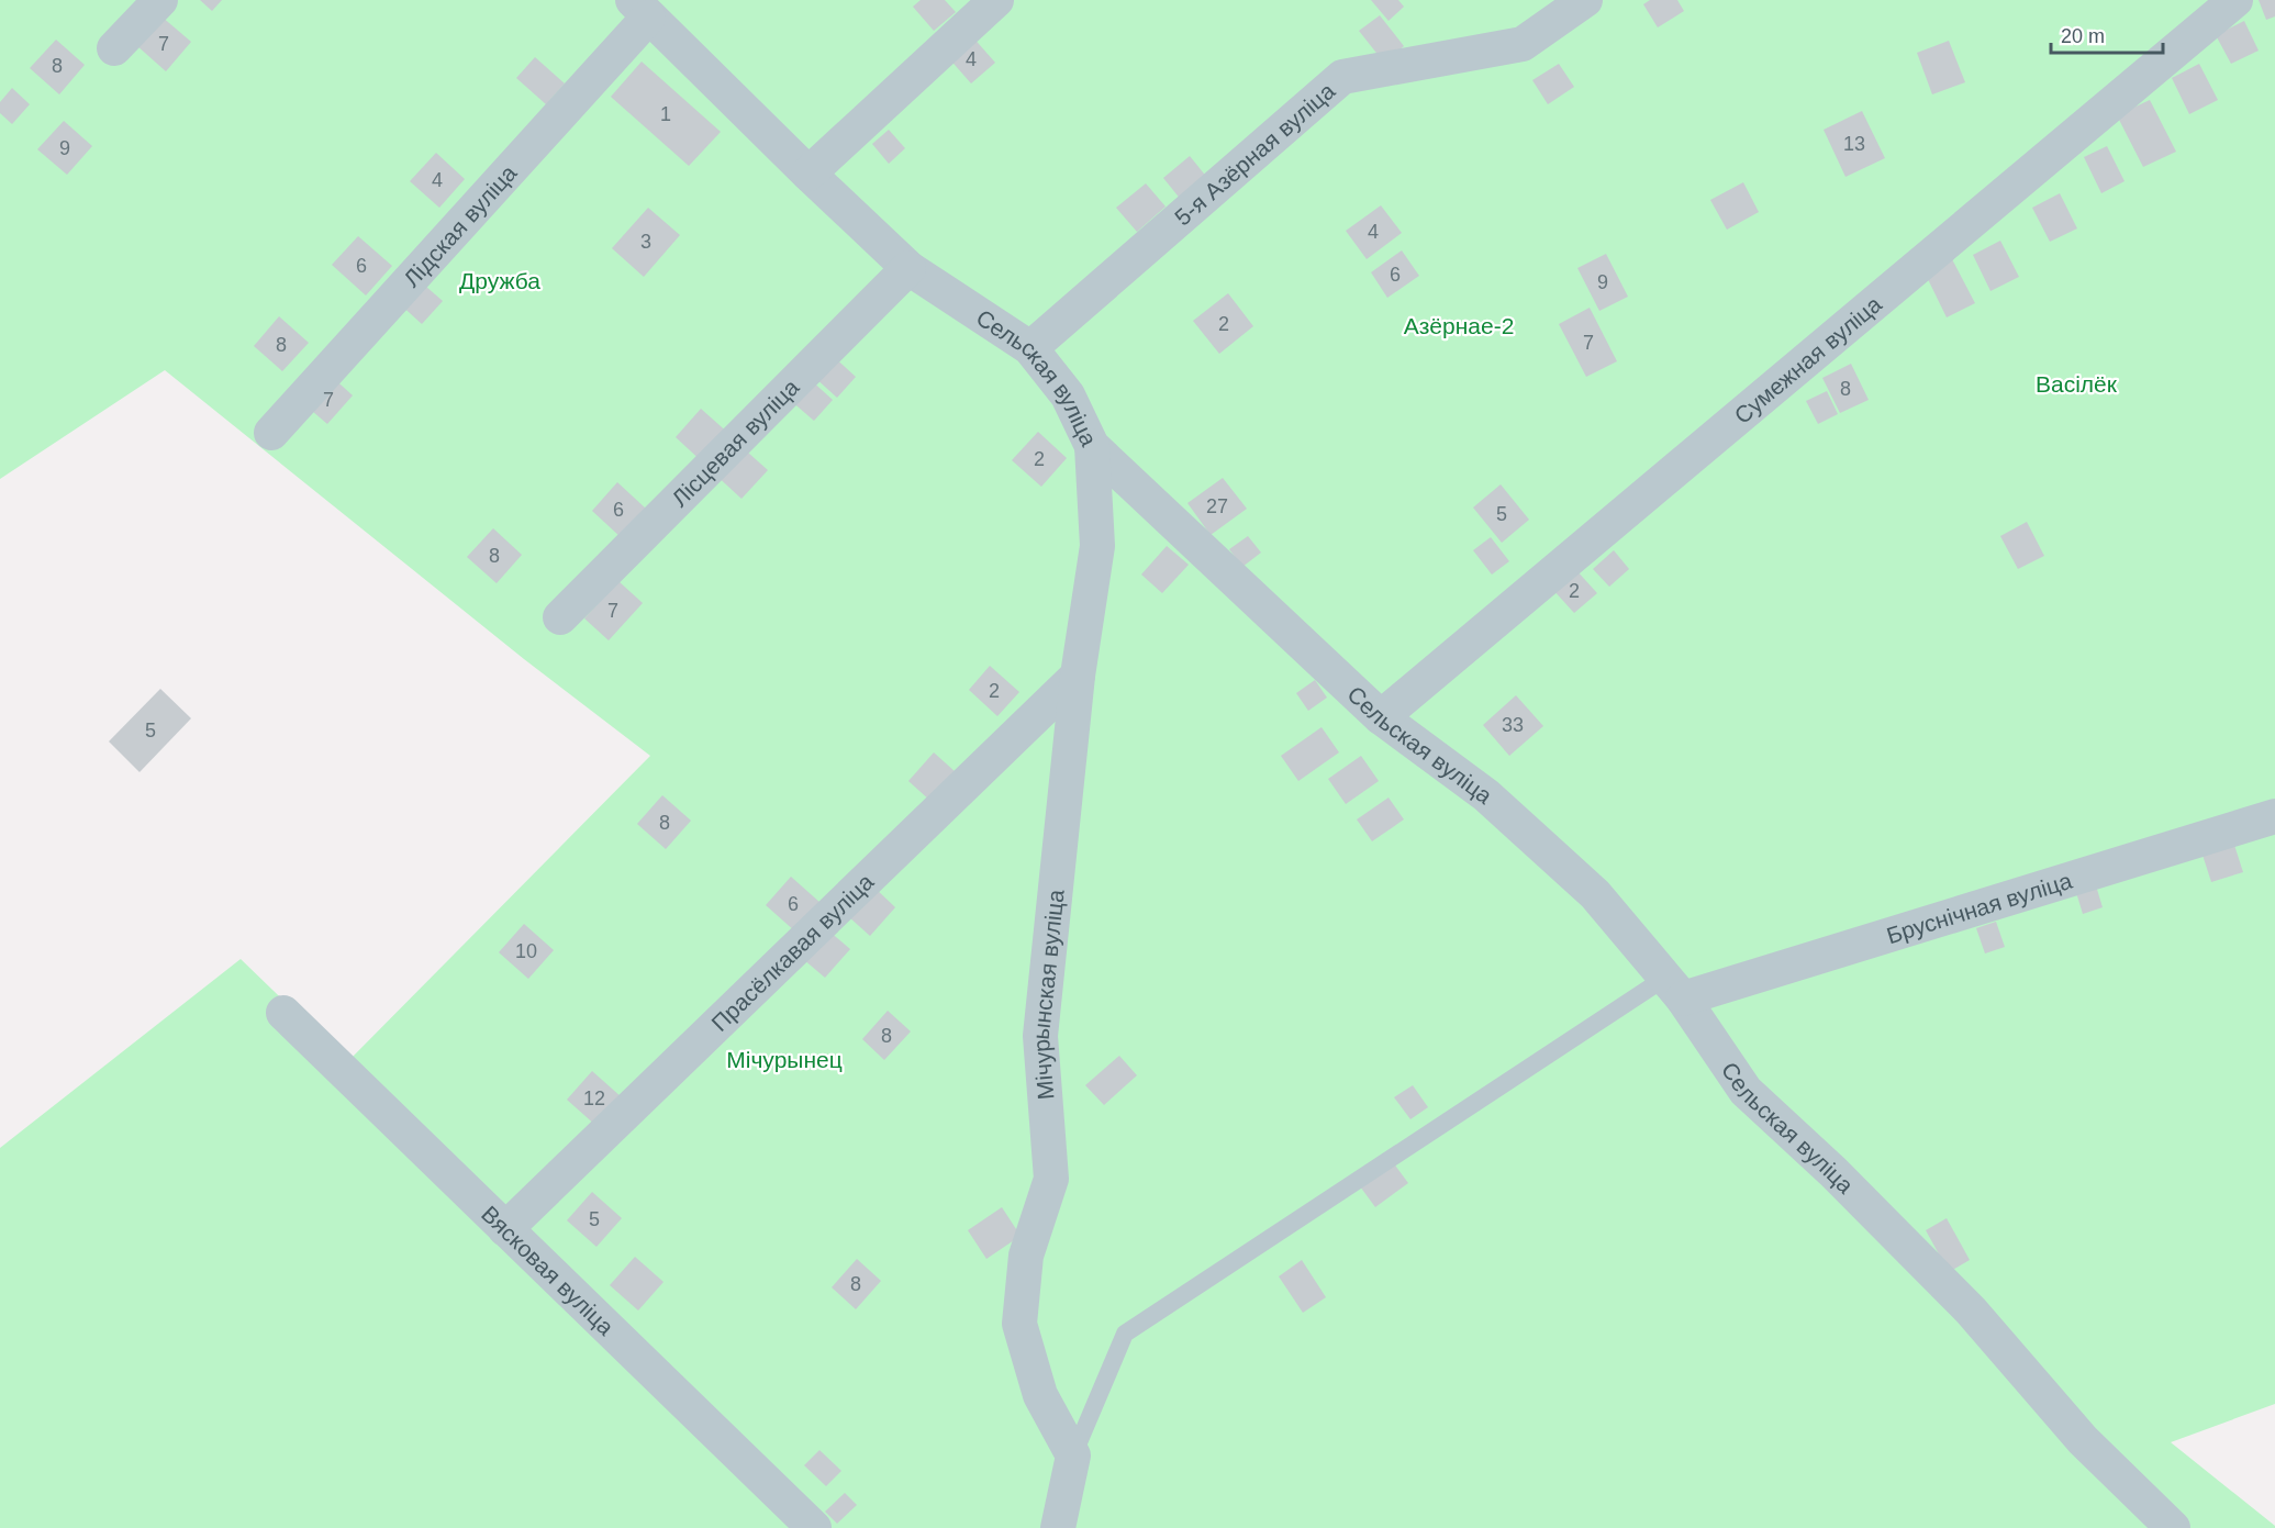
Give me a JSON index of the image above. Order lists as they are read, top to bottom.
{
  "streets": {
    "street": [
      "5-я Азёрная вуліца",
      "Лідская вуліца",
      "Сумежная вуліца",
      "Сельская вуліца",
      "Лісцевая вуліца",
      "Бруснічная вуліца",
      "Прасёлкавая вуліца",
      "Мічурынская вуліца",
      "Вясковая вуліца"
    ]
  },
  "crossings": [
    ["5-я Азёрная вуліца", "Сельская вуліца"],
    ["Лідская вуліца", "Сельская вуліца"],
    ["Сумежная вуліца", "Сельская вуліца"],
    ["Сельская вуліца", "Лісцевая вуліца"],
    ["Сельская вуліца", "Бруснічная вуліца"],
    ["Сельская вуліца", "Мічурынская вуліца"],
    ["Прасёлкавая вуліца", "Мічурынская вуліца"],
    ["Прасёлкавая вуліца", "Вясковая вуліца"]
  ],
  "parks": [
    "Дружба",
    "Азёрнае-2",
    "Васілёк",
    "Мічурынец"
  ],
  "house_numbers": [
    "7",
    "4",
    "8",
    "1",
    "13",
    "9",
    "4",
    "4",
    "3",
    "6",
    "6",
    "9",
    "2",
    "7",
    "8",
    "8",
    "7",
    "2",
    "27",
    "6",
    "5",
    "8",
    "2",
    "7",
    "2",
    "33",
    "5",
    "8",
    "6",
    "10",
    "8",
    "12",
    "5",
    "8"
  ],
  "scale_bar": "20 m"
}
